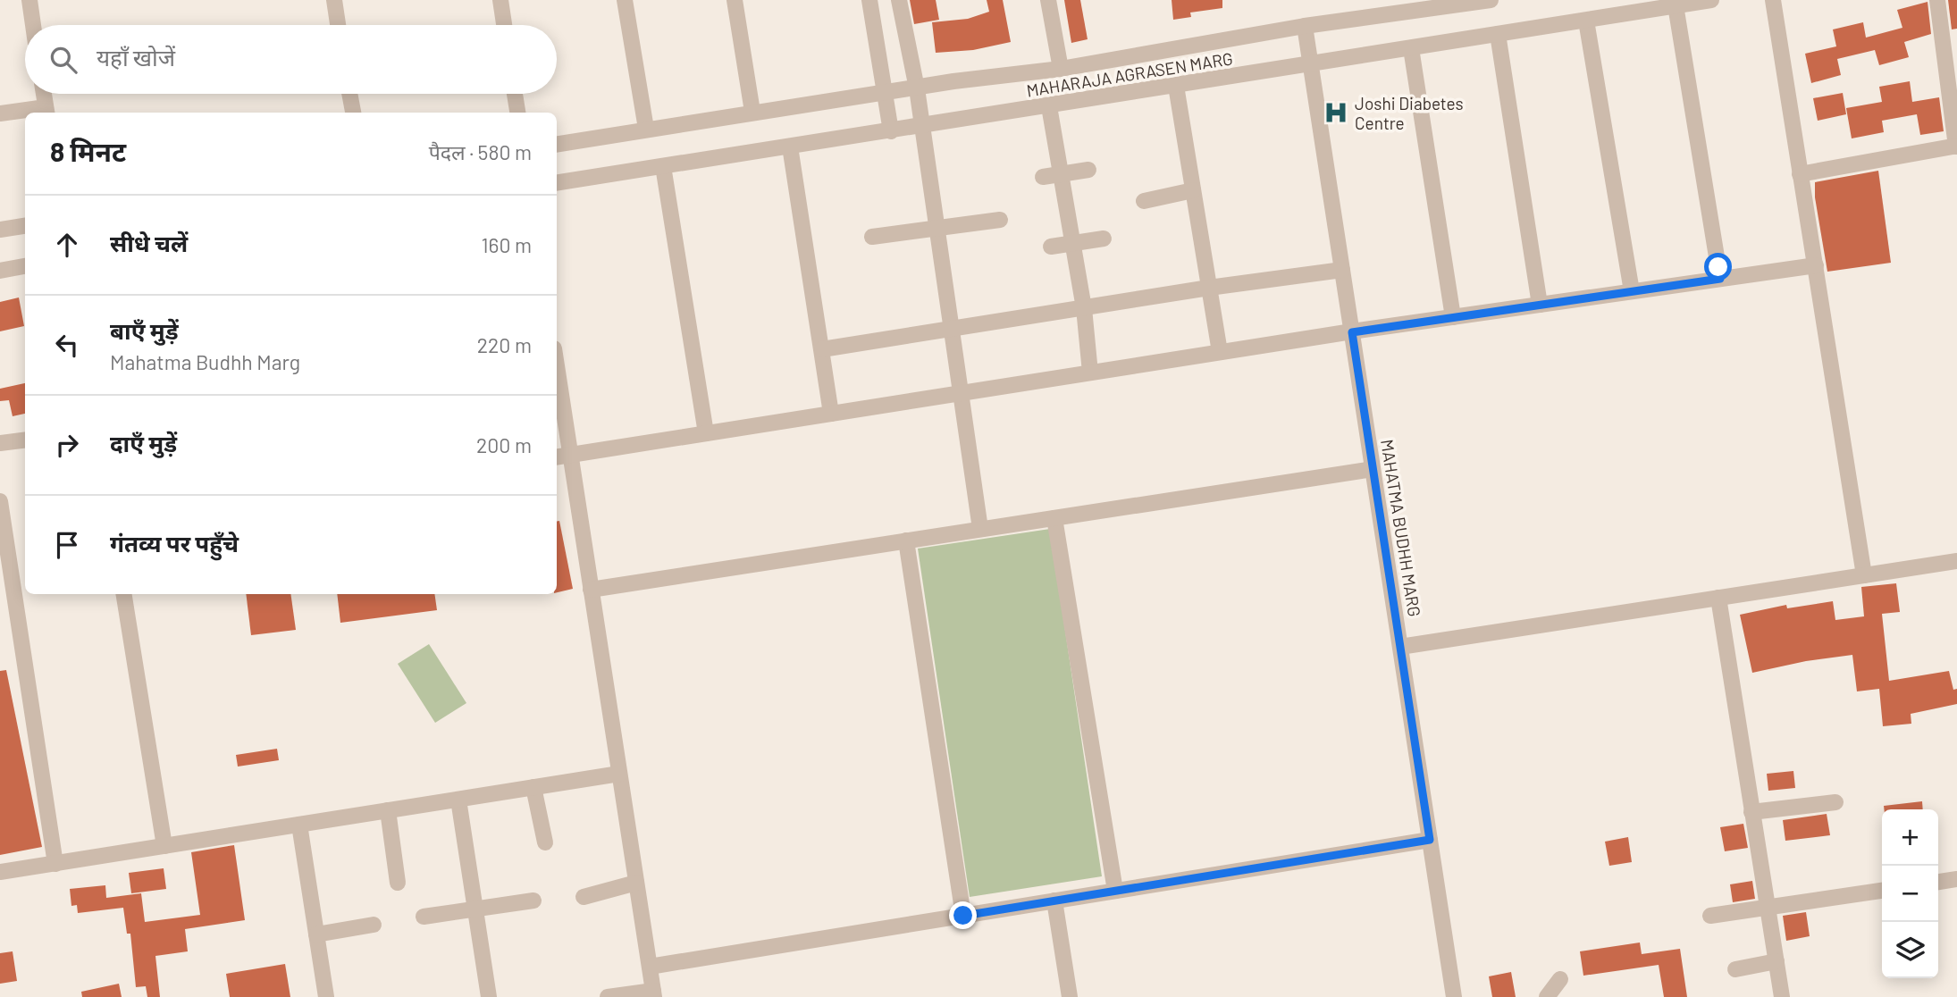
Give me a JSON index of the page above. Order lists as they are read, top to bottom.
{
  "streets": {
    "street": ["MAHARAJA AGRASEN MARG", "MAHATMA BUDHH MARG"]
  },
  "crossings": [
    ["MAHARAJA AGRASEN MARG", "MAHATMA BUDHH MARG"]
  ],
  "places": {
    "hospital": ["Joshi Diabetes Centre"]
  },
  "page": {
    "search": "यहाँ खोजें",
    "heading": ["8 मिनट", "पैदल · 580 m"],
    "list": [
      ["सीधे चलें", "160 m"],
      ["बाएँ मुड़ें", "Mahatma Budhh Marg", "220 m"],
      ["दाएँ मुड़ें", "200 m"],
      "गंतव्य पर पहुँचे"
    ],
    "map_buttons": ["+", "−"]
  }
}
